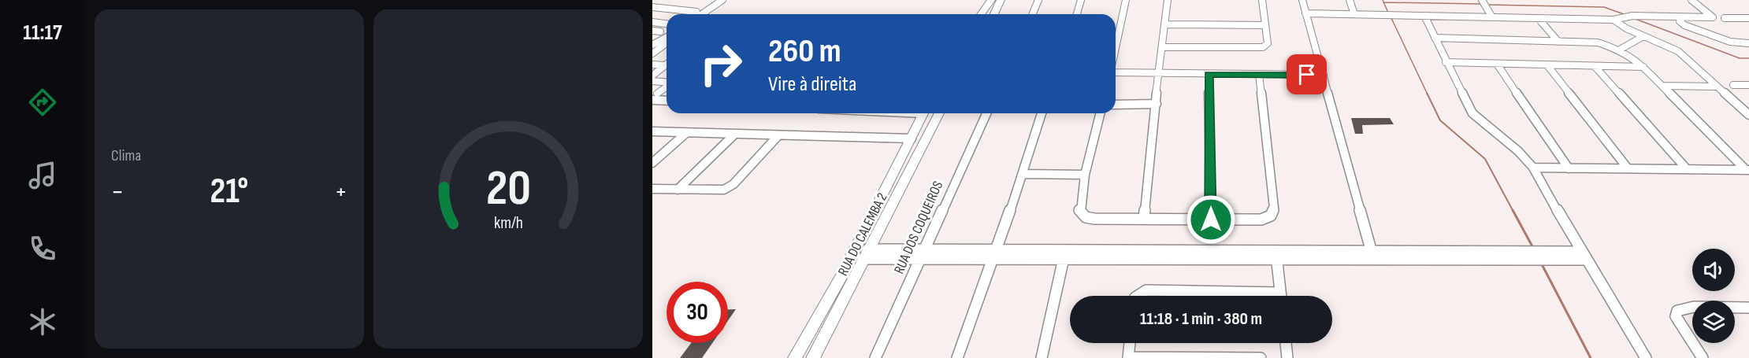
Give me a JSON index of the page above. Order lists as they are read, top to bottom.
{
  "streets": {
    "main road": ["RUA DO CALEMBA 2"],
    "street": ["RUA DOS COQUEIROS"]
  },
  "page": {
    "tabs": "11:17",
    "tile": "Clima",
    "turn": ["260 m", "Vire à direita"],
    "heat": ["−", "21°", "+"],
    "limit": "30",
    "trip": "11:18 · 1 min · 380 m",
    "gauge": ["20", "km/h"]
  }
}
